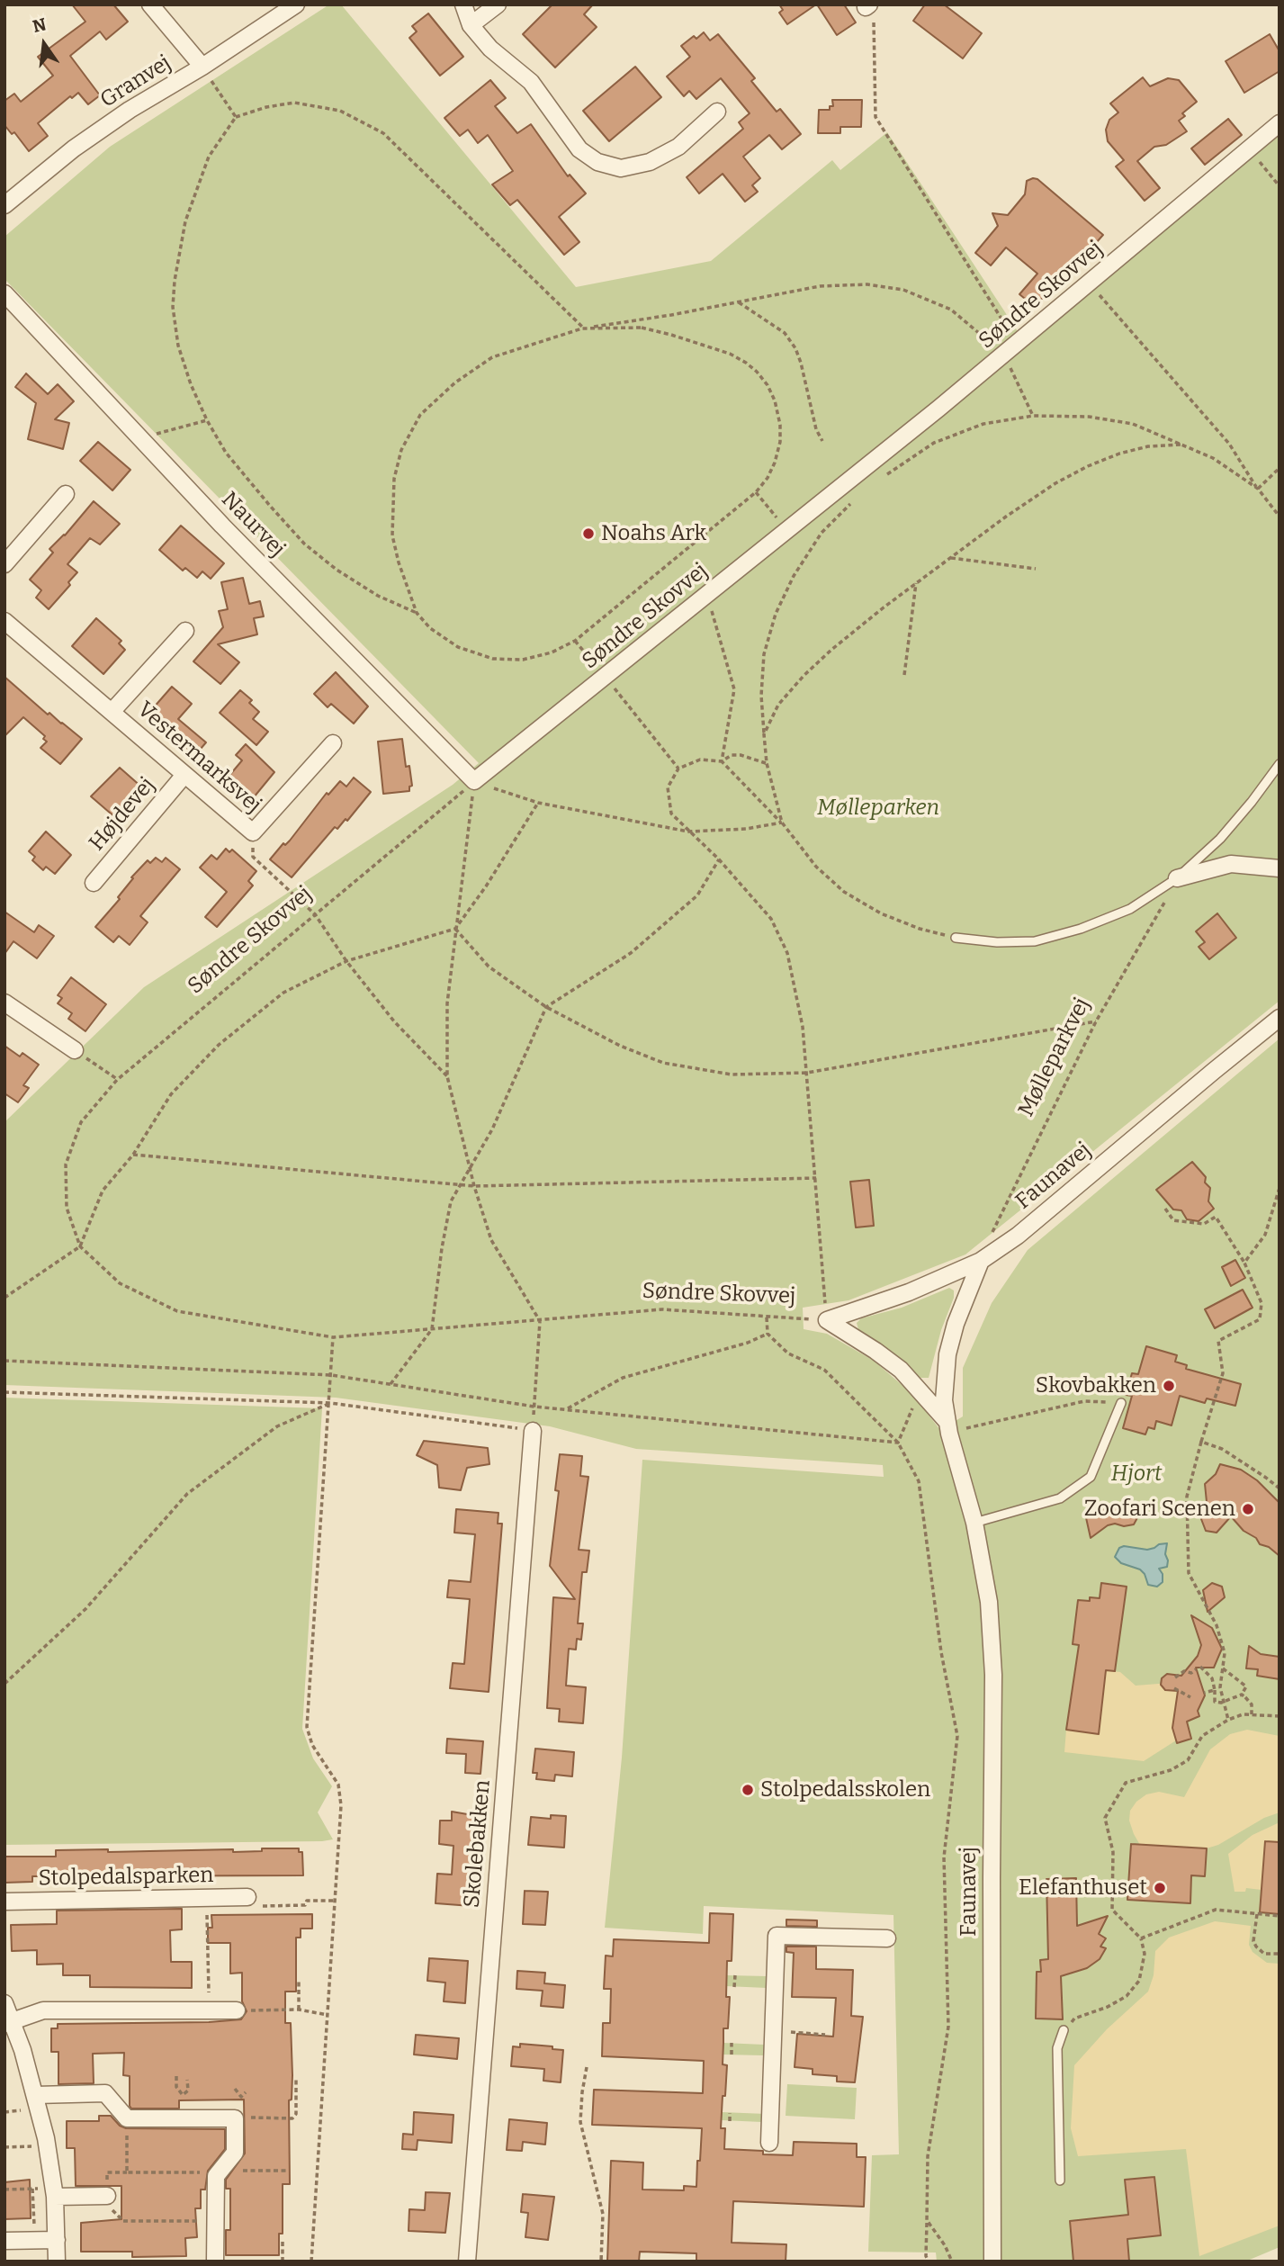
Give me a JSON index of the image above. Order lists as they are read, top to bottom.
{
  "streets": {
    "street": [
      "Granvej",
      "Søndre Skovvej",
      "Naurvej",
      "Vestermarksvej",
      "Højdevej",
      "Faunavej",
      "Skolebakken",
      "Stolpedalsparken"
    ],
    "path": ["Mølleparkvej"]
  },
  "crossings": [
    ["Søndre Skovvej", "Naurvej"],
    ["Søndre Skovvej", "Faunavej"],
    ["Vestermarksvej", "Højdevej"],
    ["Mølleparkvej", "Faunavej"]
  ],
  "parks": ["Mølleparken", "Hjort"],
  "places": [
    "Noahs Ark",
    "Skovbakken",
    "Zoofari Scenen",
    "Stolpedalsskolen",
    "Elefanthuset"
  ],
  "north": "top"
}
